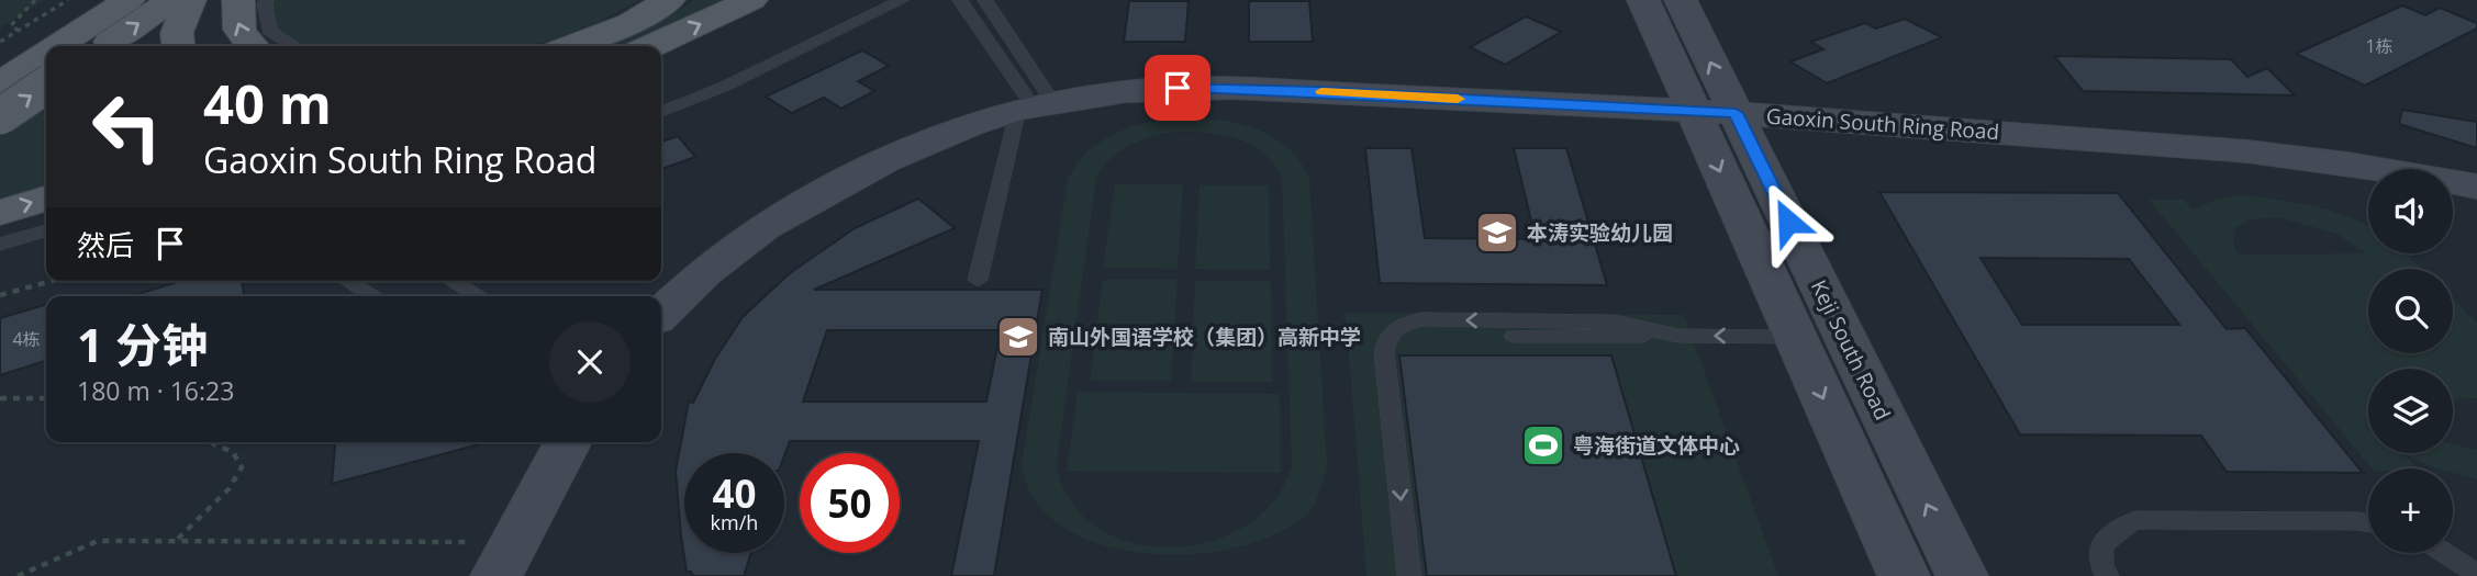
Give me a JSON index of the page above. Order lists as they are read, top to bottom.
{
  "streets": {
    "street": ["Gaoxin South Ring Road", "Keji South Road"]
  },
  "crossings": [
    ["Gaoxin South Ring Road", "Keji South Road"]
  ],
  "places": {
    "school or university": ["本涛实验幼儿园", "南山外国语学校（集团）高新中学"],
    "sports": ["粤海街道文体中心"]
  },
  "house_numbers": ["1栋", "4栋"],
  "page": {
    "turn": ["40 m", "Gaoxin South Ring Road"],
    "map_buttons": "+",
    "then": "然后",
    "heading": ["1 分钟", "180 m · 16:23"],
    "speed": "40 km/h",
    "limit": "50"
  }
}
